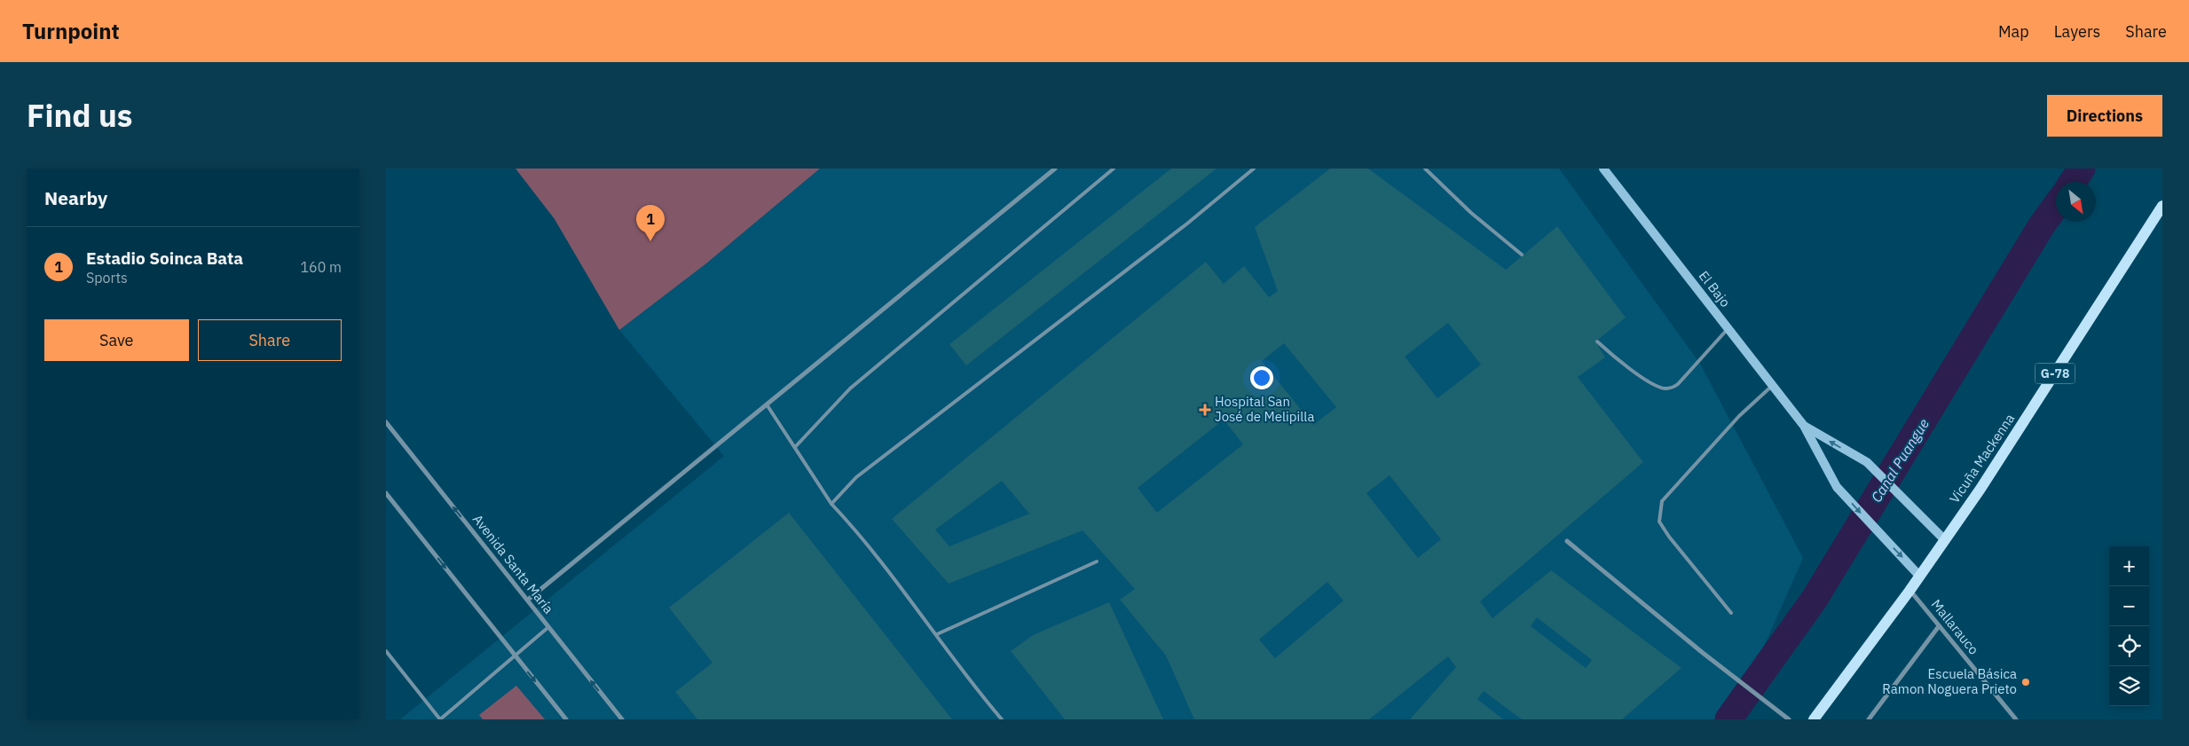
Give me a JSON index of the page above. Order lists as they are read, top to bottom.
{
  "streets": {
    "main road": ["G-78", "Vicuña Mackenna"],
    "street": ["El Bajo", "Avenida Santa María", "Mallarauco"]
  },
  "crossings": [
    ["El Bajo", "Vicuña Mackenna"],
    ["Vicuña Mackenna", "Mallarauco"]
  ],
  "one_way": ["Avenida Santa María"],
  "water": ["Canal Puangue"],
  "places": {
    "health": ["Hospital San José de Melipilla"],
    "other": ["Escuela Básica Ramon Noguera Prieto"]
  },
  "north": "bottom right",
  "page": {
    "header": "Turnpoint",
    "nav": ["Map", "Layers", "Share"],
    "title": "Find us",
    "buttons": [
      "Directions",
      ["Save", "Share"]
    ],
    "heading": "Nearby",
    "pins": "1",
    "list": [
      {
        "mark": "1",
        "name": "Estadio Soinca Bata",
        "note": "Sports",
        "value": "160 m"
      }
    ],
    "map_buttons": ["+", "−"]
  }
}
